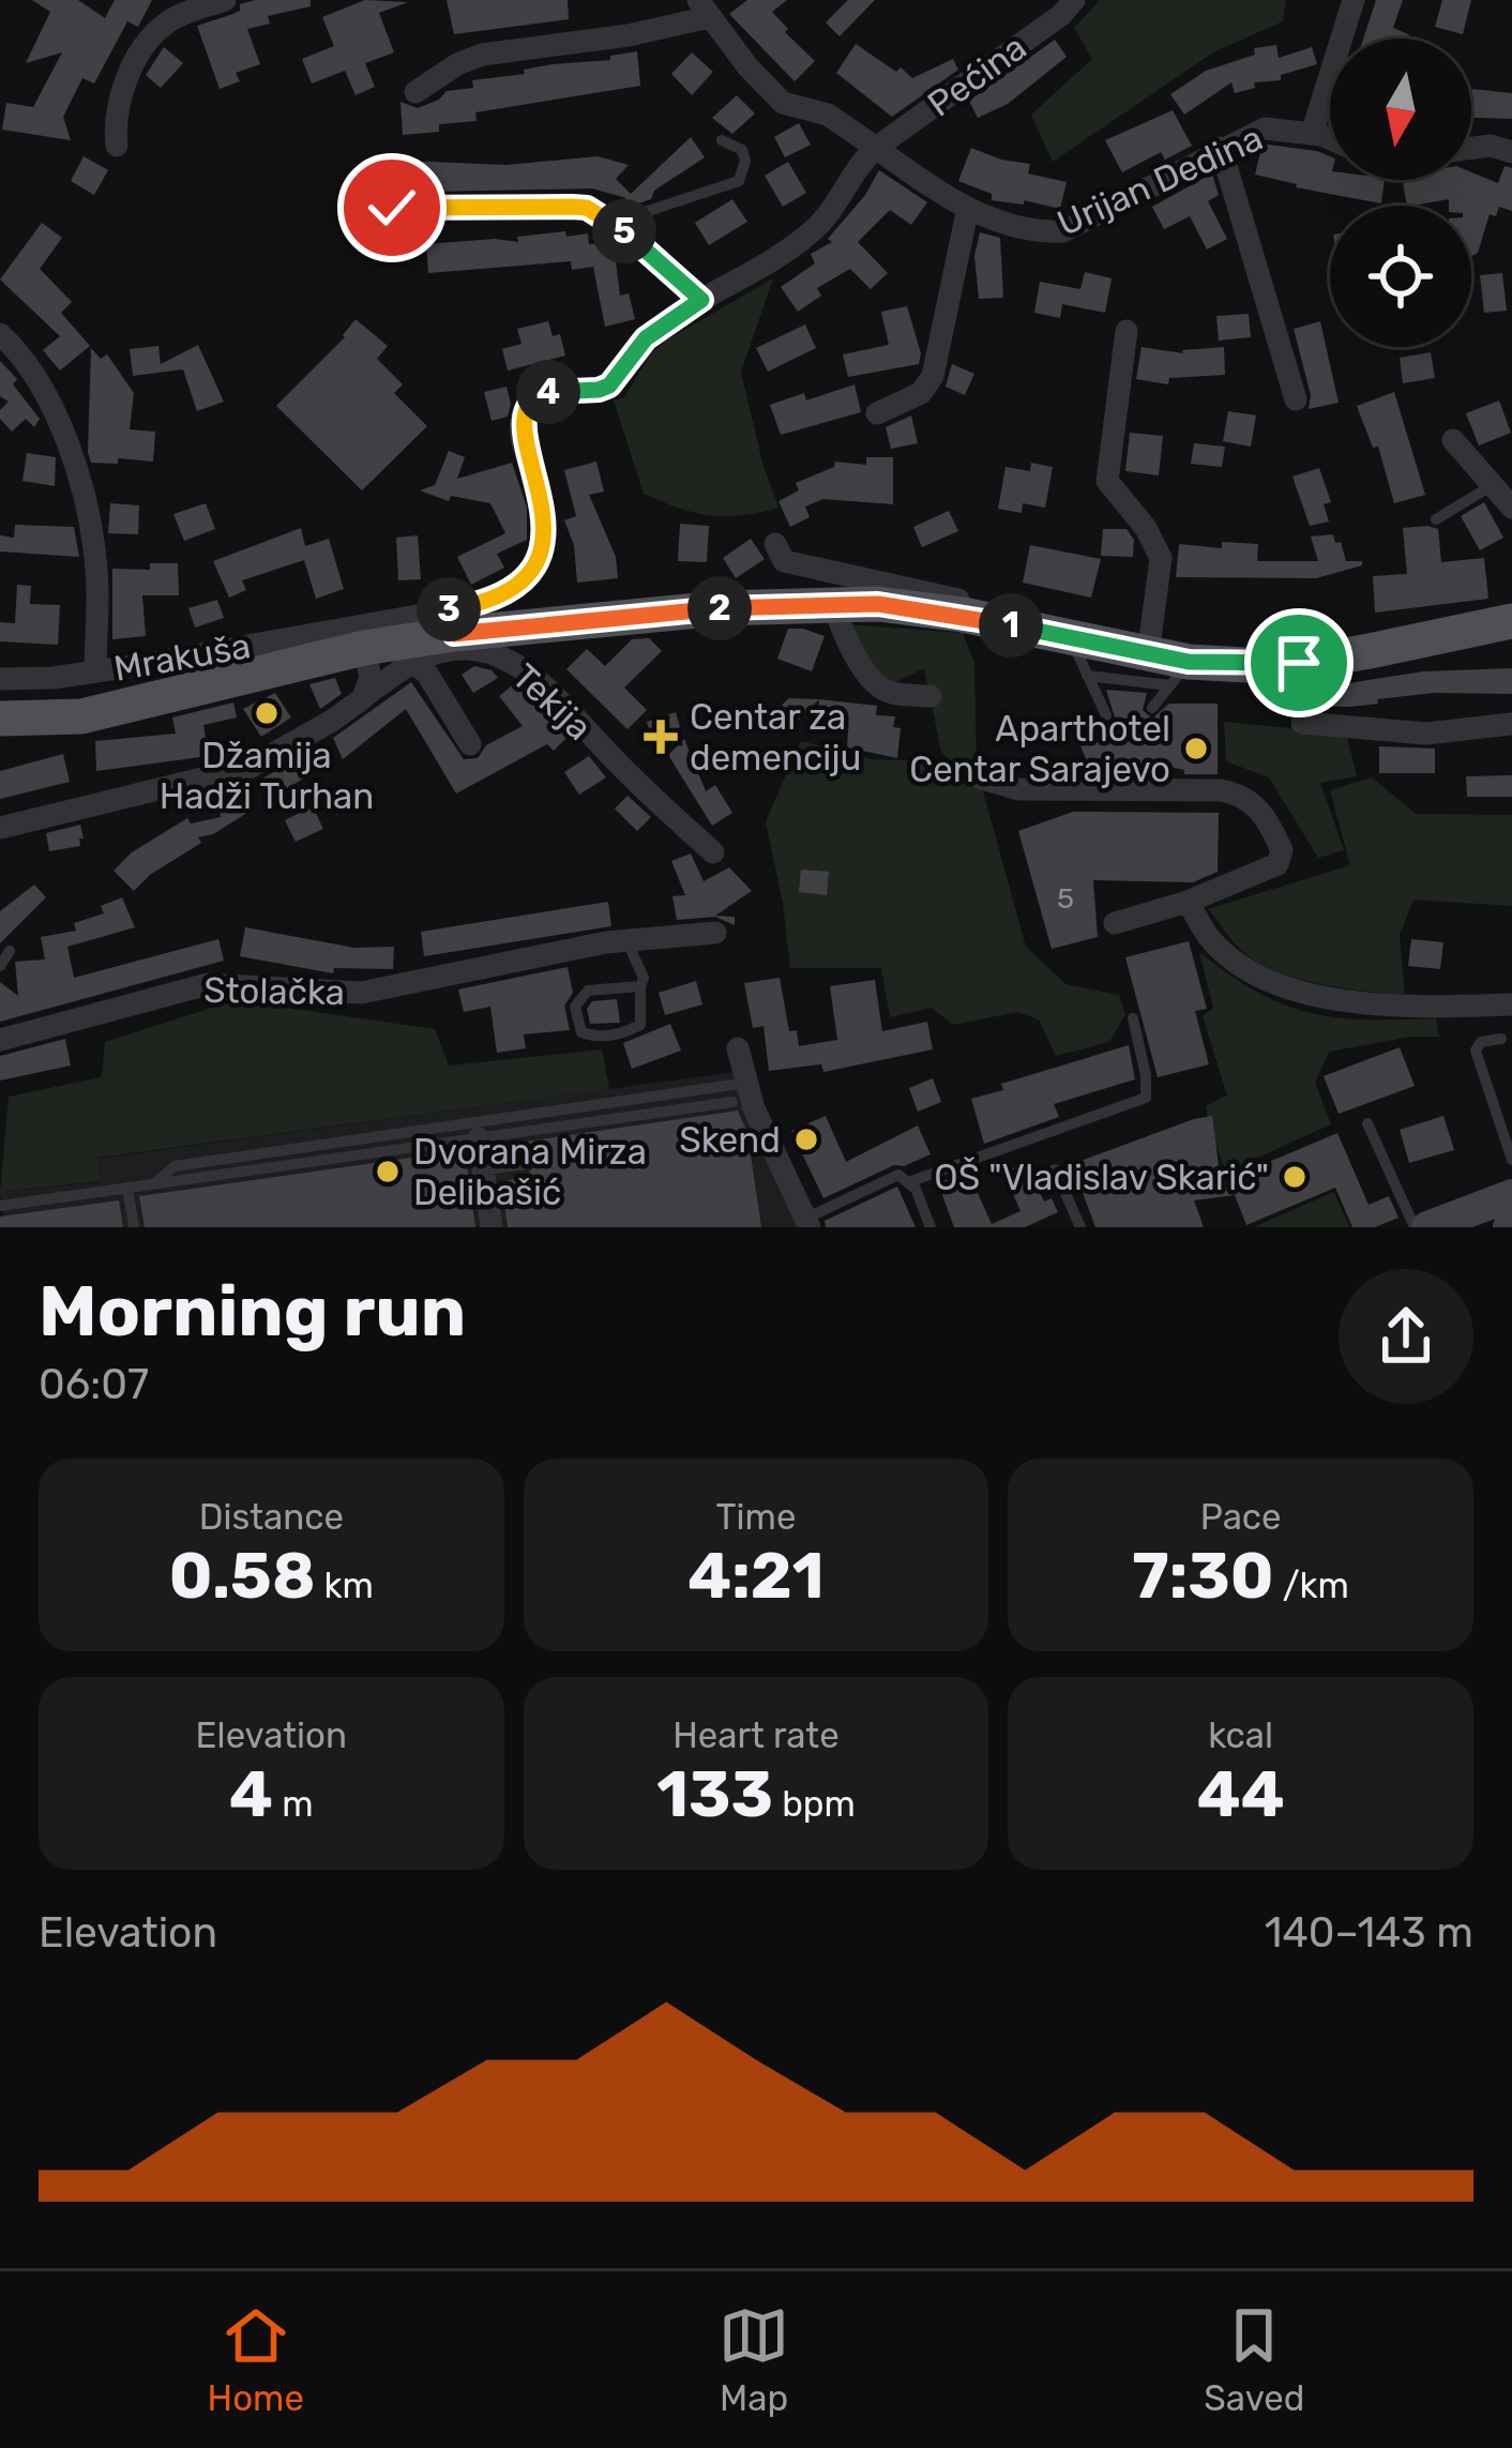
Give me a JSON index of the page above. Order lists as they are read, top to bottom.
{
  "streets": {
    "street": [
      "Pećina",
      "Urijan Dedina",
      "Mrakuša",
      "Tekija",
      "Stolačka"
    ]
  },
  "crossings": [
    ["Pećina", "Urijan Dedina"],
    ["Pećina", "Mrakuša"]
  ],
  "places": {
    "other": [
      "Džamija Hadži Turhan",
      "Aparthotel Centar Sarajevo",
      "Skend",
      "Dvorana Mirza Delibašić",
      "OŠ \"Vladislav Skarić\""
    ],
    "health": ["Centar za demenciju"]
  },
  "house_numbers": ["5"],
  "north": "bottom",
  "page": {
    "pins": [
      "5",
      "4",
      "2",
      "3",
      "1"
    ],
    "heading": ["Morning run", "06:07"],
    "stats": [
      ["Distance", "0.58 km"],
      ["Time", "4:21"],
      ["Pace", "7:30 /km"],
      ["Elevation", "4 m"],
      ["Heart rate", "133 bpm"],
      ["kcal", "44"]
    ],
    "chart": ["Elevation", "140–143 m"],
    "tabs": ["Home", "Map", "Saved"]
  }
}
